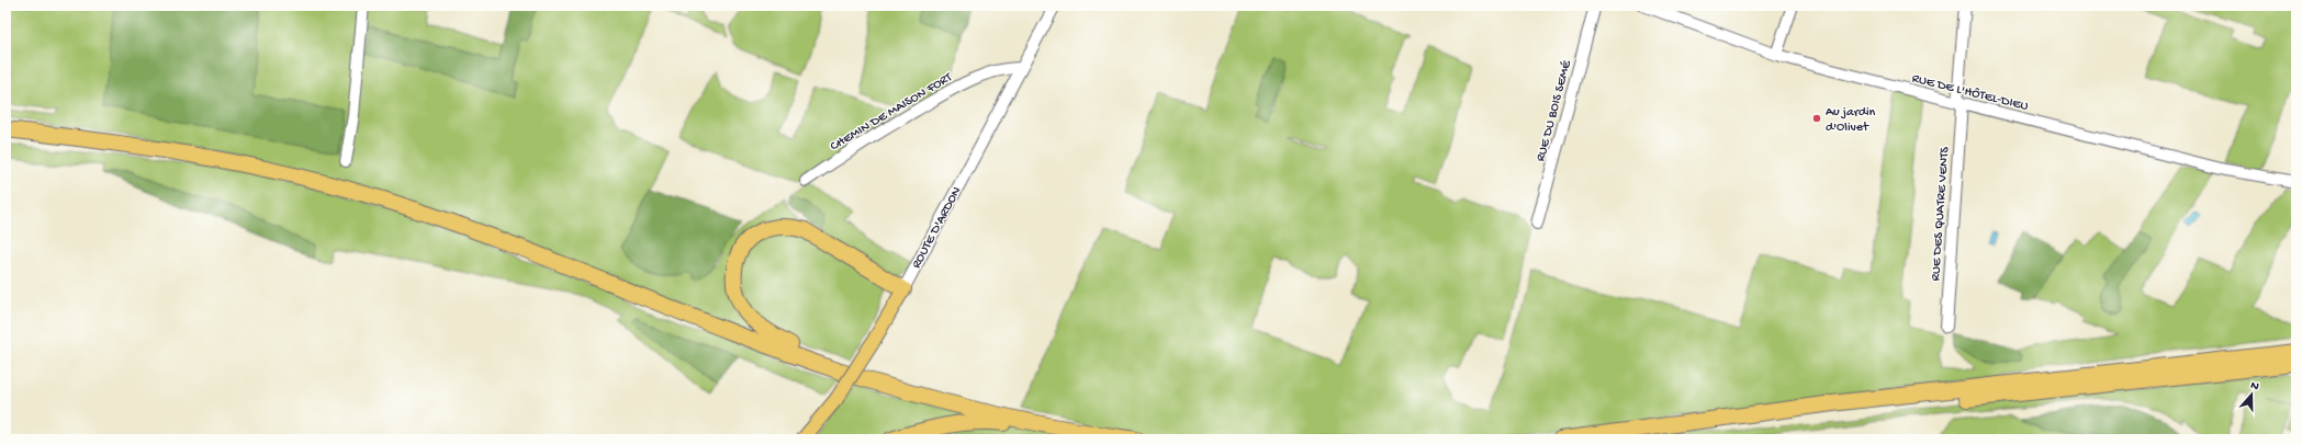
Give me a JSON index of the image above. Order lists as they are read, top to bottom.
{
  "streets": {
    "main road": ["ROUTE D'ARDON"],
    "street": [
      "RUE DE L'HÔTEL-DIEU",
      "CHEMIN DE MAISON FORT",
      "RUE DU BOIS SEMÉ",
      "RUE DES QUATRE VENTS"
    ]
  },
  "crossings": [
    ["RUE DE L'HÔTEL-DIEU", "RUE DES QUATRE VENTS"],
    ["CHEMIN DE MAISON FORT", "ROUTE D'ARDON"]
  ],
  "places": ["Au jardin d'Olivet"],
  "north": "top"
}
